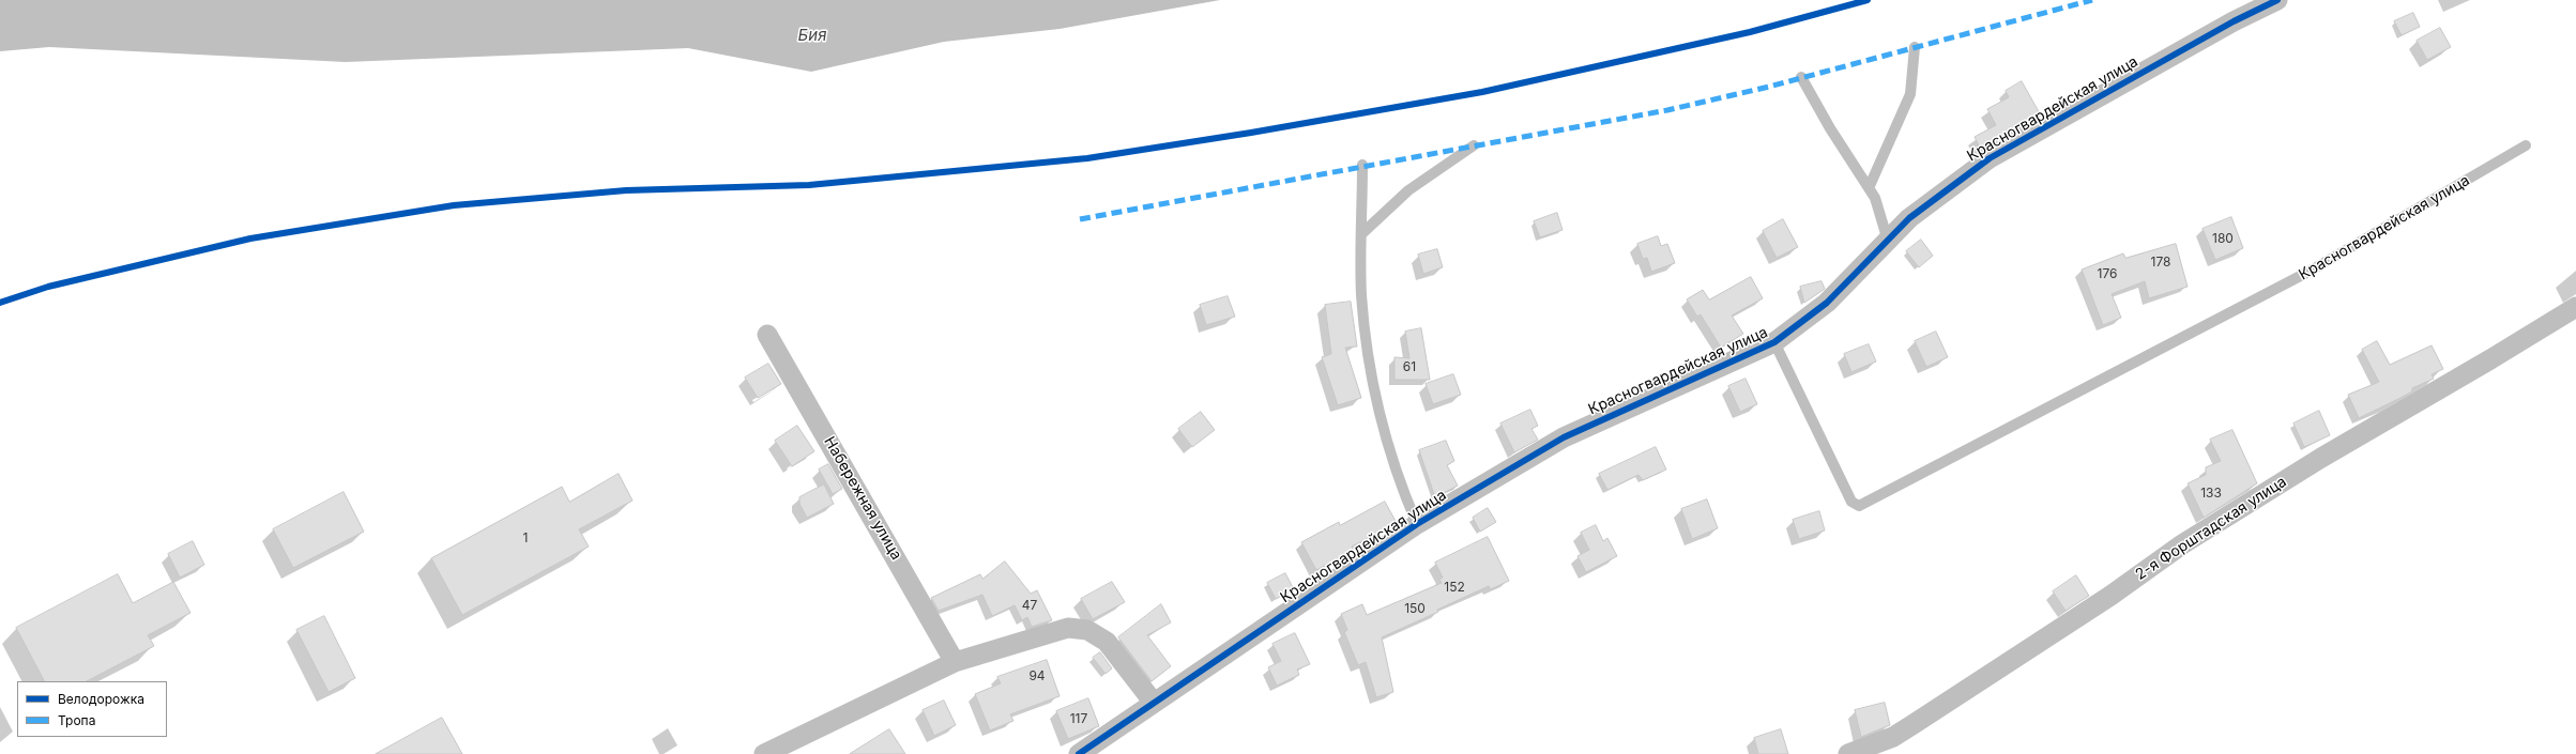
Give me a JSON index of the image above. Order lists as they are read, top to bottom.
{
  "streets": {
    "street": ["Красногвардейская улица", "Набережная улица", "2-я Форштадская улица"]
  },
  "water": ["Бия"],
  "house_numbers": [
    "180",
    "178",
    "176",
    "61",
    "133",
    "1",
    "152",
    "47",
    "150",
    "94",
    "117"
  ],
  "legend": ["Велодорожка", "Тропа"]
}
